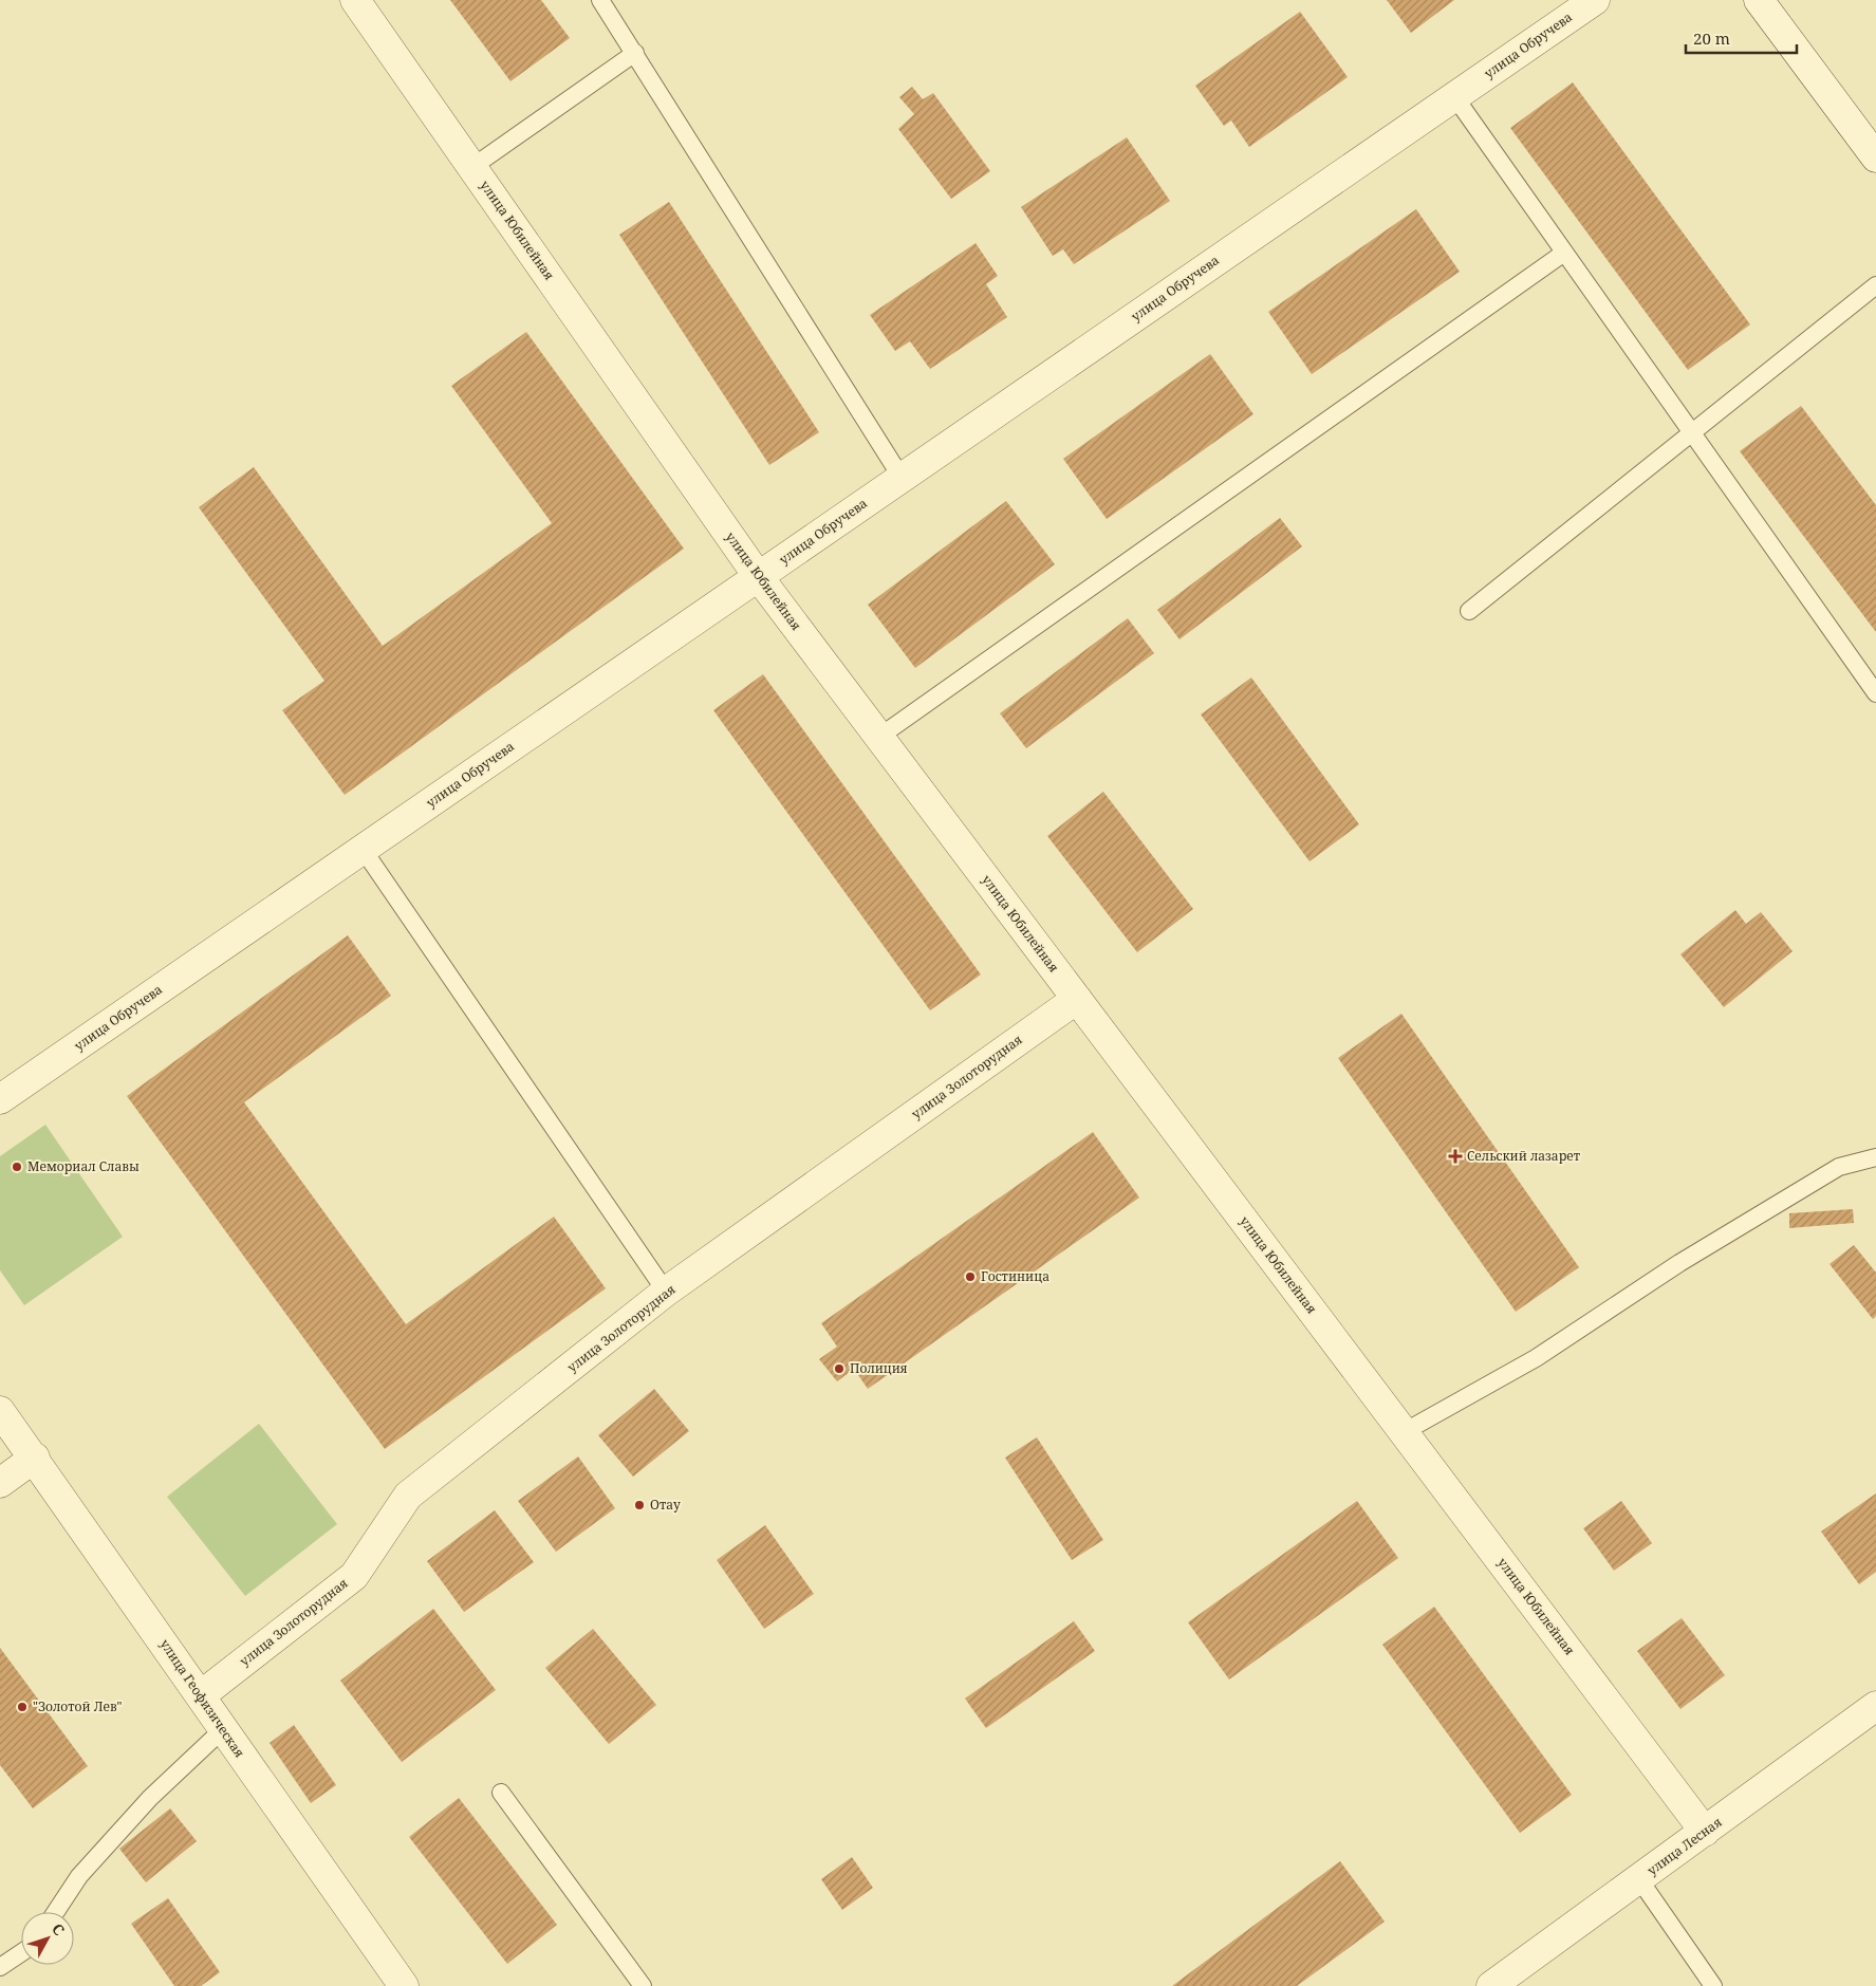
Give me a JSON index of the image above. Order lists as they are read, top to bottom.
{
  "streets": {
    "street": [
      "улица Обручева",
      "улица Юбилейная",
      "улица Золоторудная",
      "улица Геофизическая",
      "улица Лесная"
    ]
  },
  "crossings": [
    ["улица Обручева", "улица Юбилейная"],
    ["улица Юбилейная", "улица Золоторудная"],
    ["улица Юбилейная", "улица Лесная"],
    ["улица Золоторудная", "улица Геофизическая"]
  ],
  "places": {
    "health": ["Сельский лазарет"],
    "other": [
      "Мемориал Славы",
      "Гостиница",
      "Полиция",
      "Отау",
      "\"Золотой Лев\""
    ]
  },
  "scale_bar": "20 m",
  "north": "top right"
}
